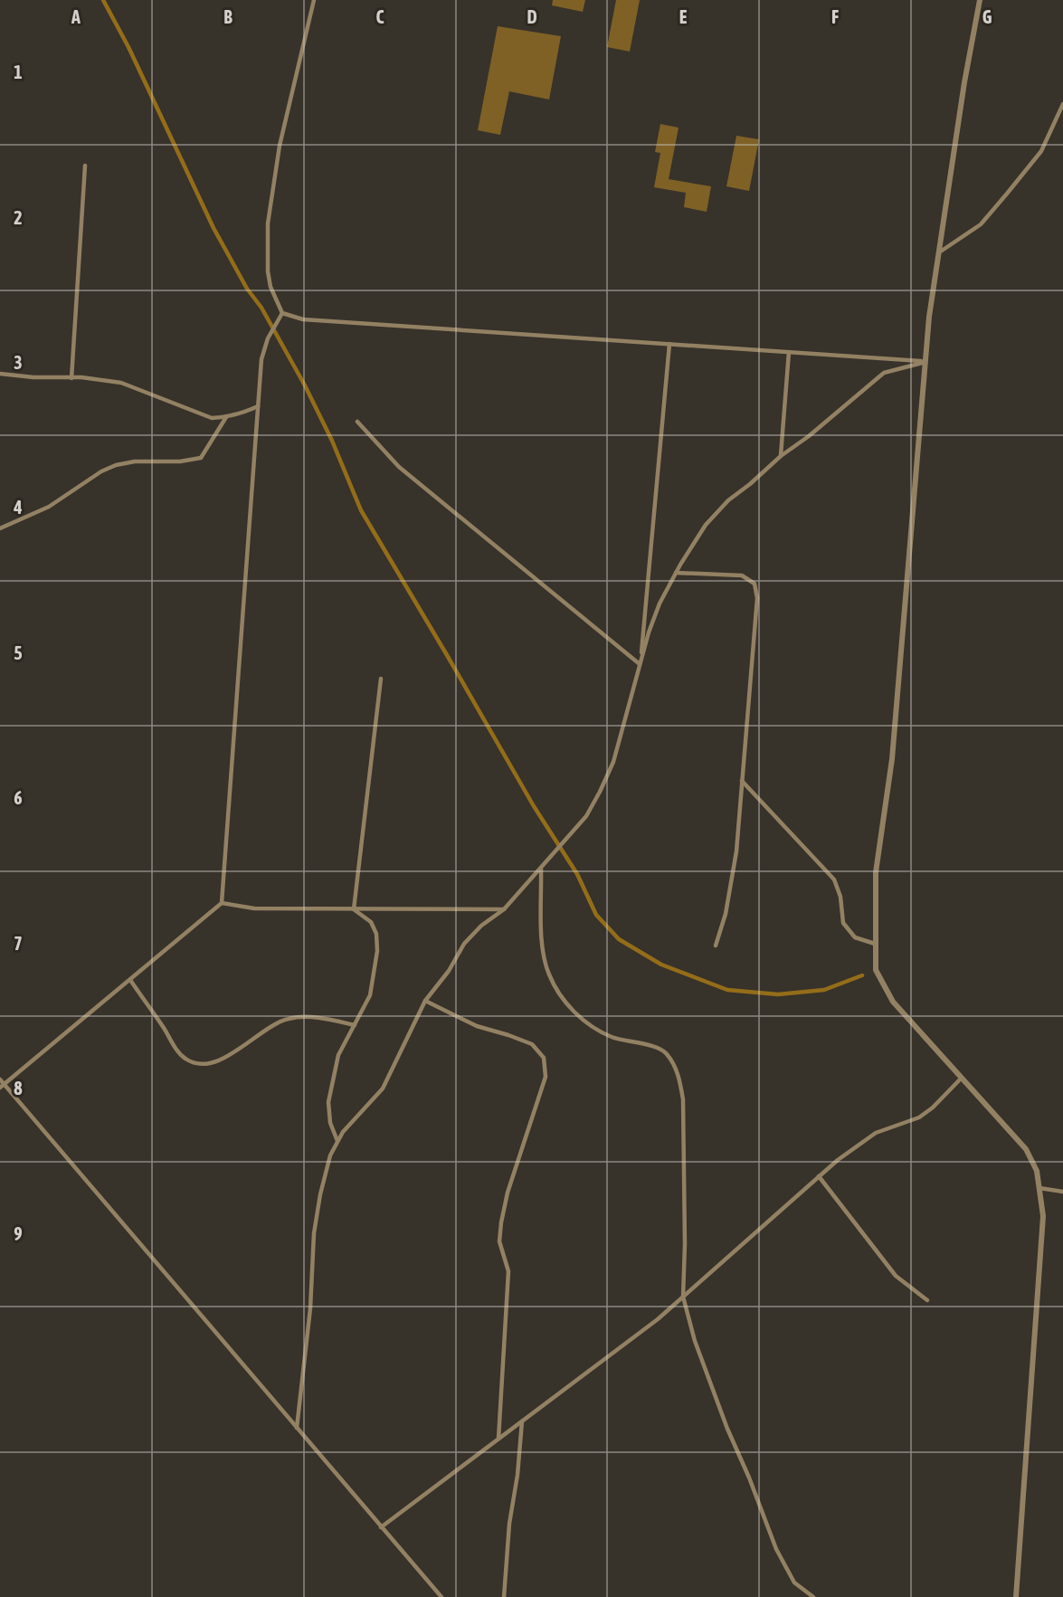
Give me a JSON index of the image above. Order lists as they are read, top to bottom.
{
  "grid": {
    "columns": [
      "A",
      "B",
      "C",
      "D",
      "E",
      "F",
      "G"
    ],
    "rows": [
      "1",
      "2",
      "3",
      "4",
      "5",
      "6",
      "7",
      "8",
      "9"
    ]
  }
}
